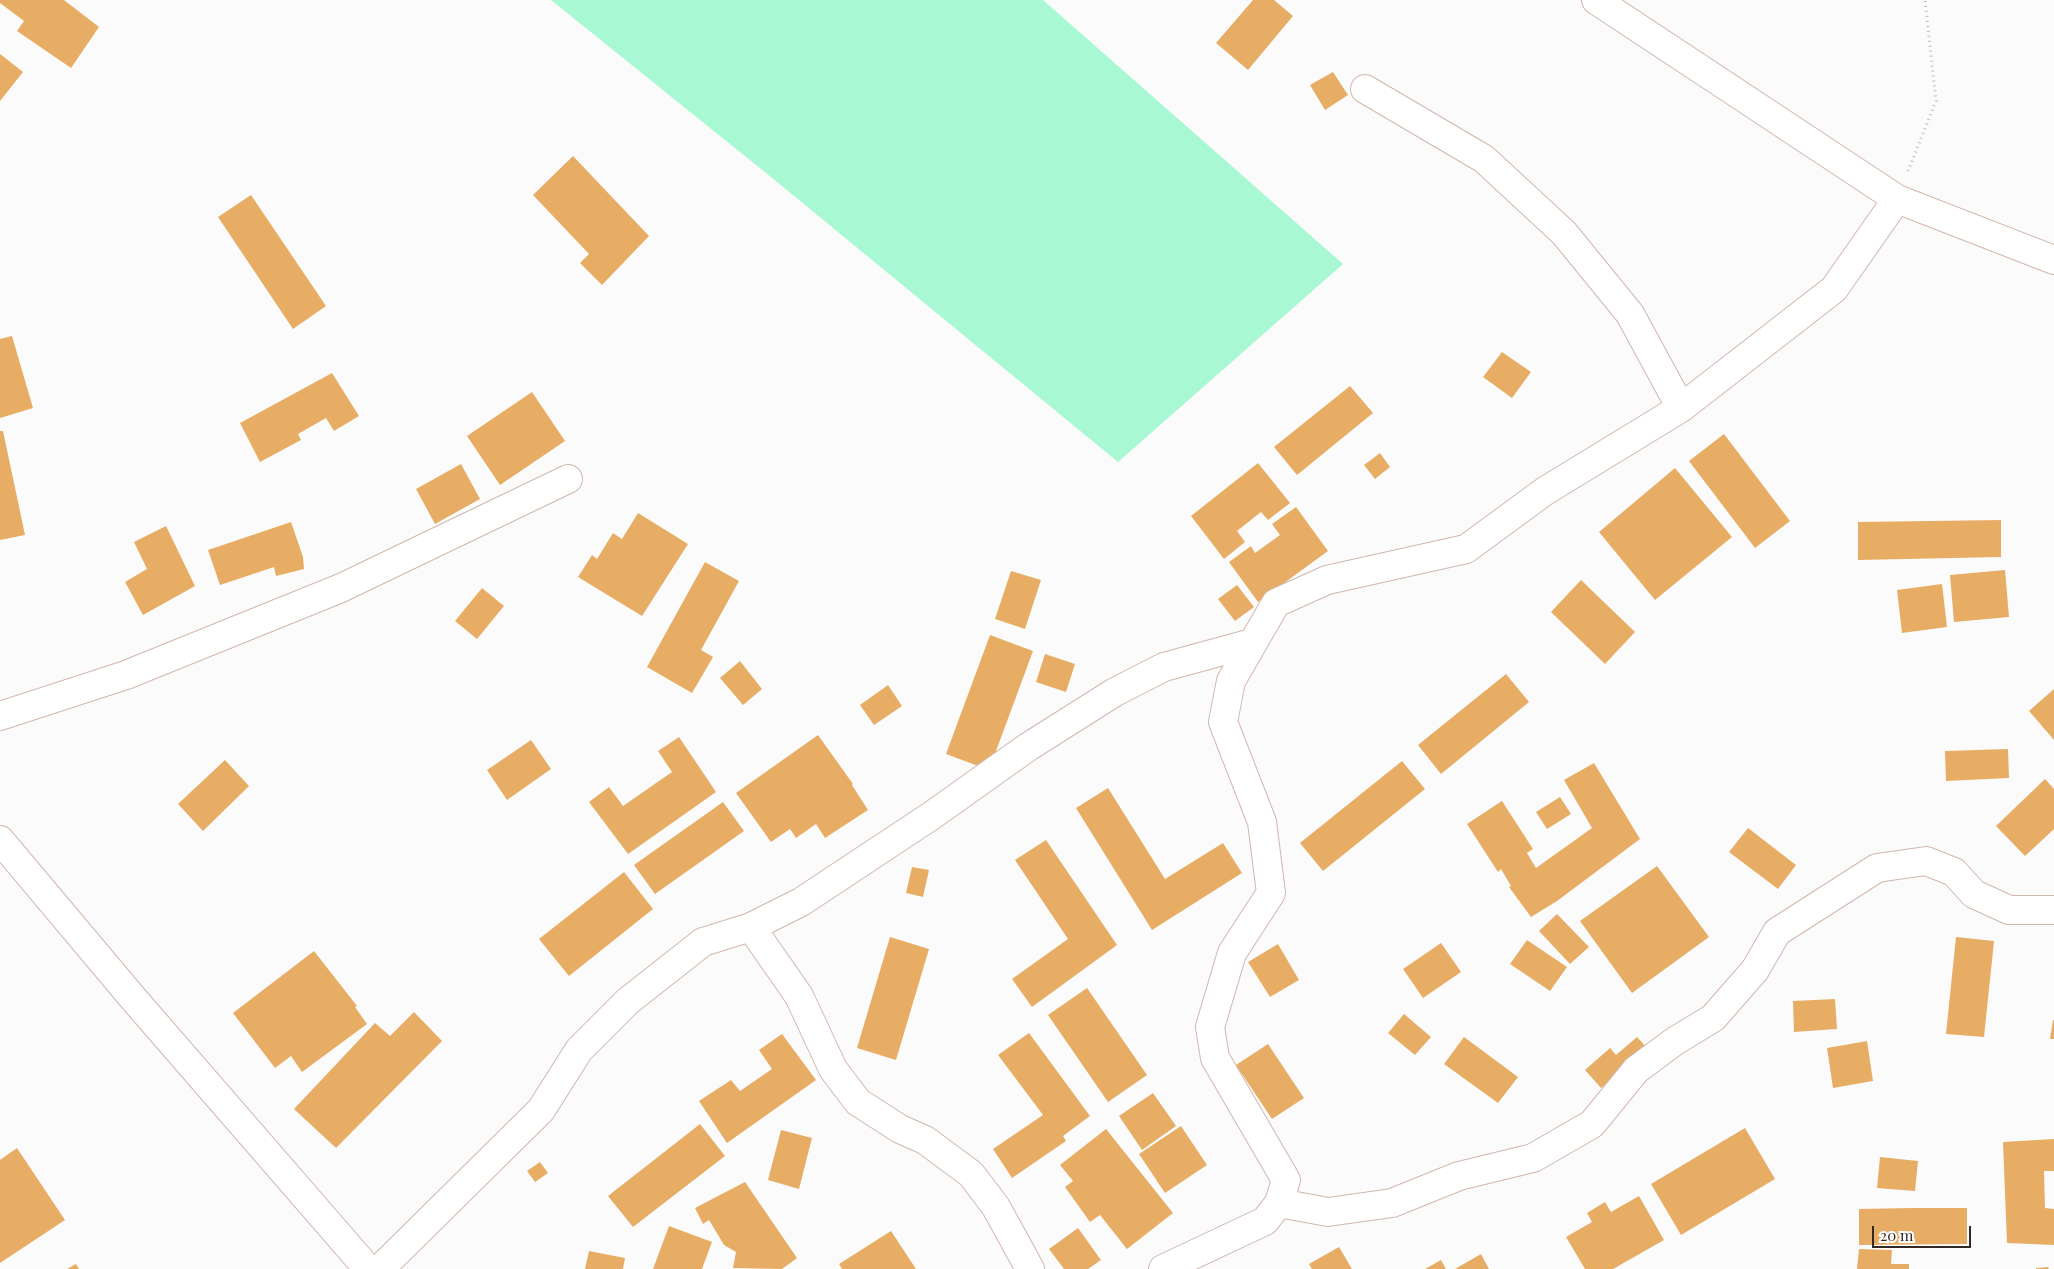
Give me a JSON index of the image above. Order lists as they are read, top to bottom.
{
  "scale_bar": "20 m"
}
